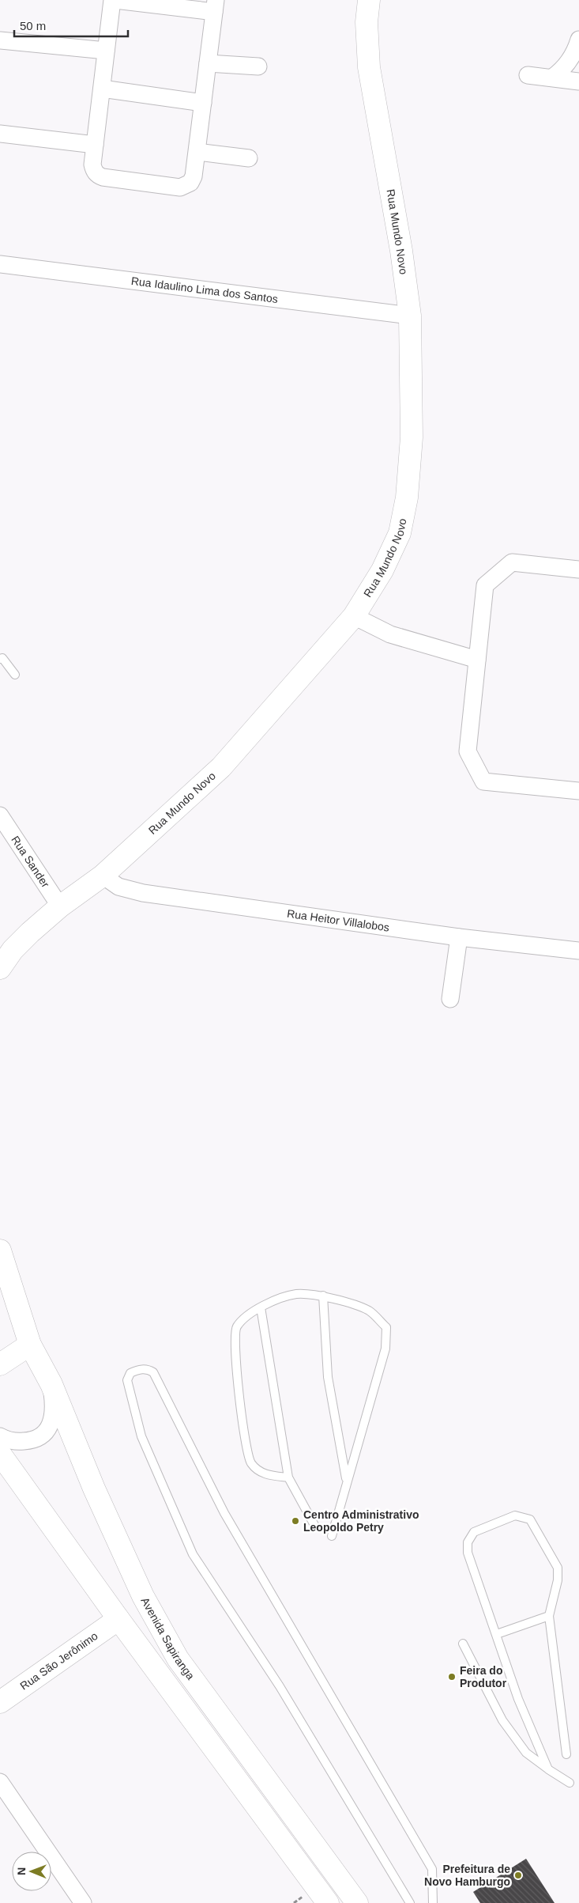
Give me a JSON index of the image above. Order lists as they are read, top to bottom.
{
  "streets": {
    "main road": ["Rua Mundo Novo", "Avenida Sapiranga", "Rua São Jerônimo"],
    "street": ["Rua Idaulino Lima dos Santos", "Rua Sander", "Rua Heitor Villalobos"]
  },
  "crossings": [
    ["Rua Mundo Novo", "Rua Idaulino Lima dos Santos"],
    ["Rua Mundo Novo", "Rua Sander"],
    ["Rua Mundo Novo", "Rua Heitor Villalobos"]
  ],
  "places": ["Centro Administrativo Leopoldo Petry", "Feira do Produtor", "Prefeitura de Novo Hamburgo"],
  "scale_bar": "50 m",
  "north": "left"
}
